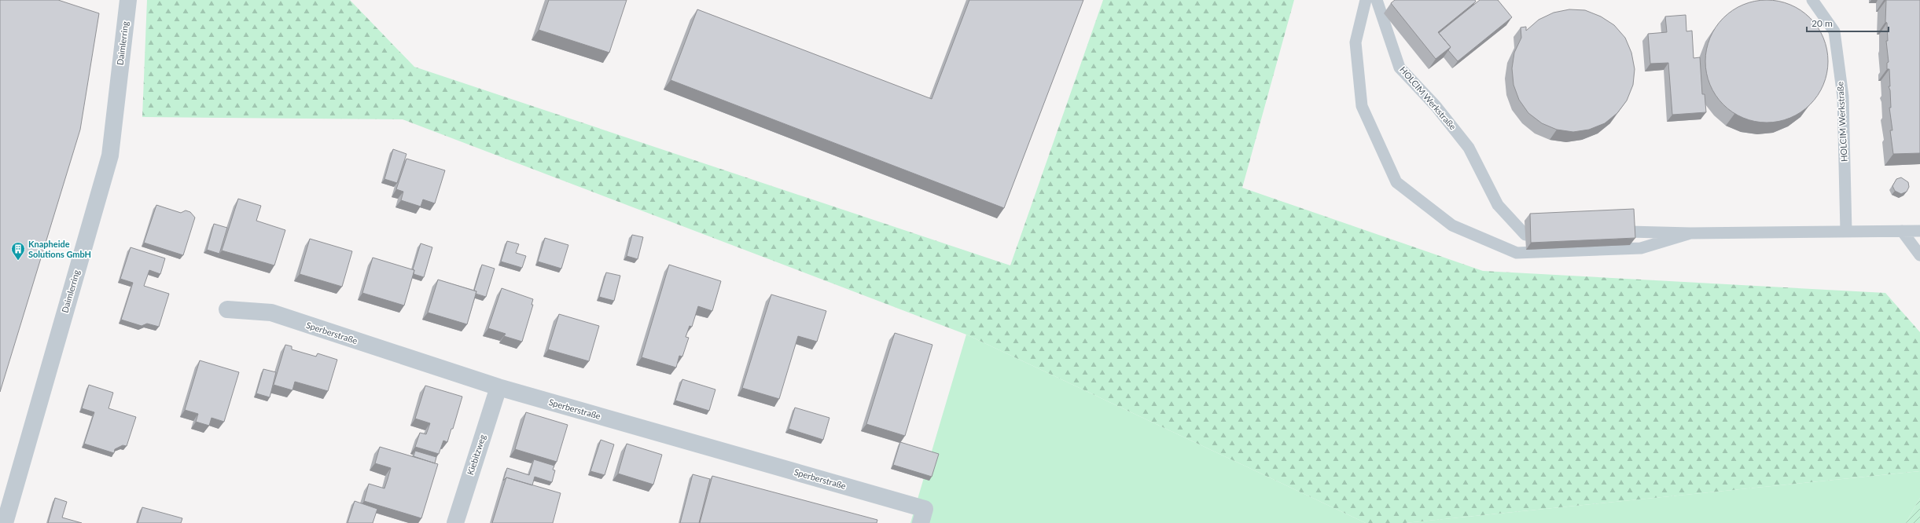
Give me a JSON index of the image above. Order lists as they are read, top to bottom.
{
  "streets": {
    "street": ["Daimlerring", "Sperberstraße", "Kiebitzweg"],
    "lane": ["HOLCIM Werkstraße"]
  },
  "crossings": [
    ["Sperberstraße", "Kiebitzweg"]
  ],
  "places": {
    "building": ["Knapheide Solutions GmbH"]
  },
  "scale_bar": "20 m"
}
